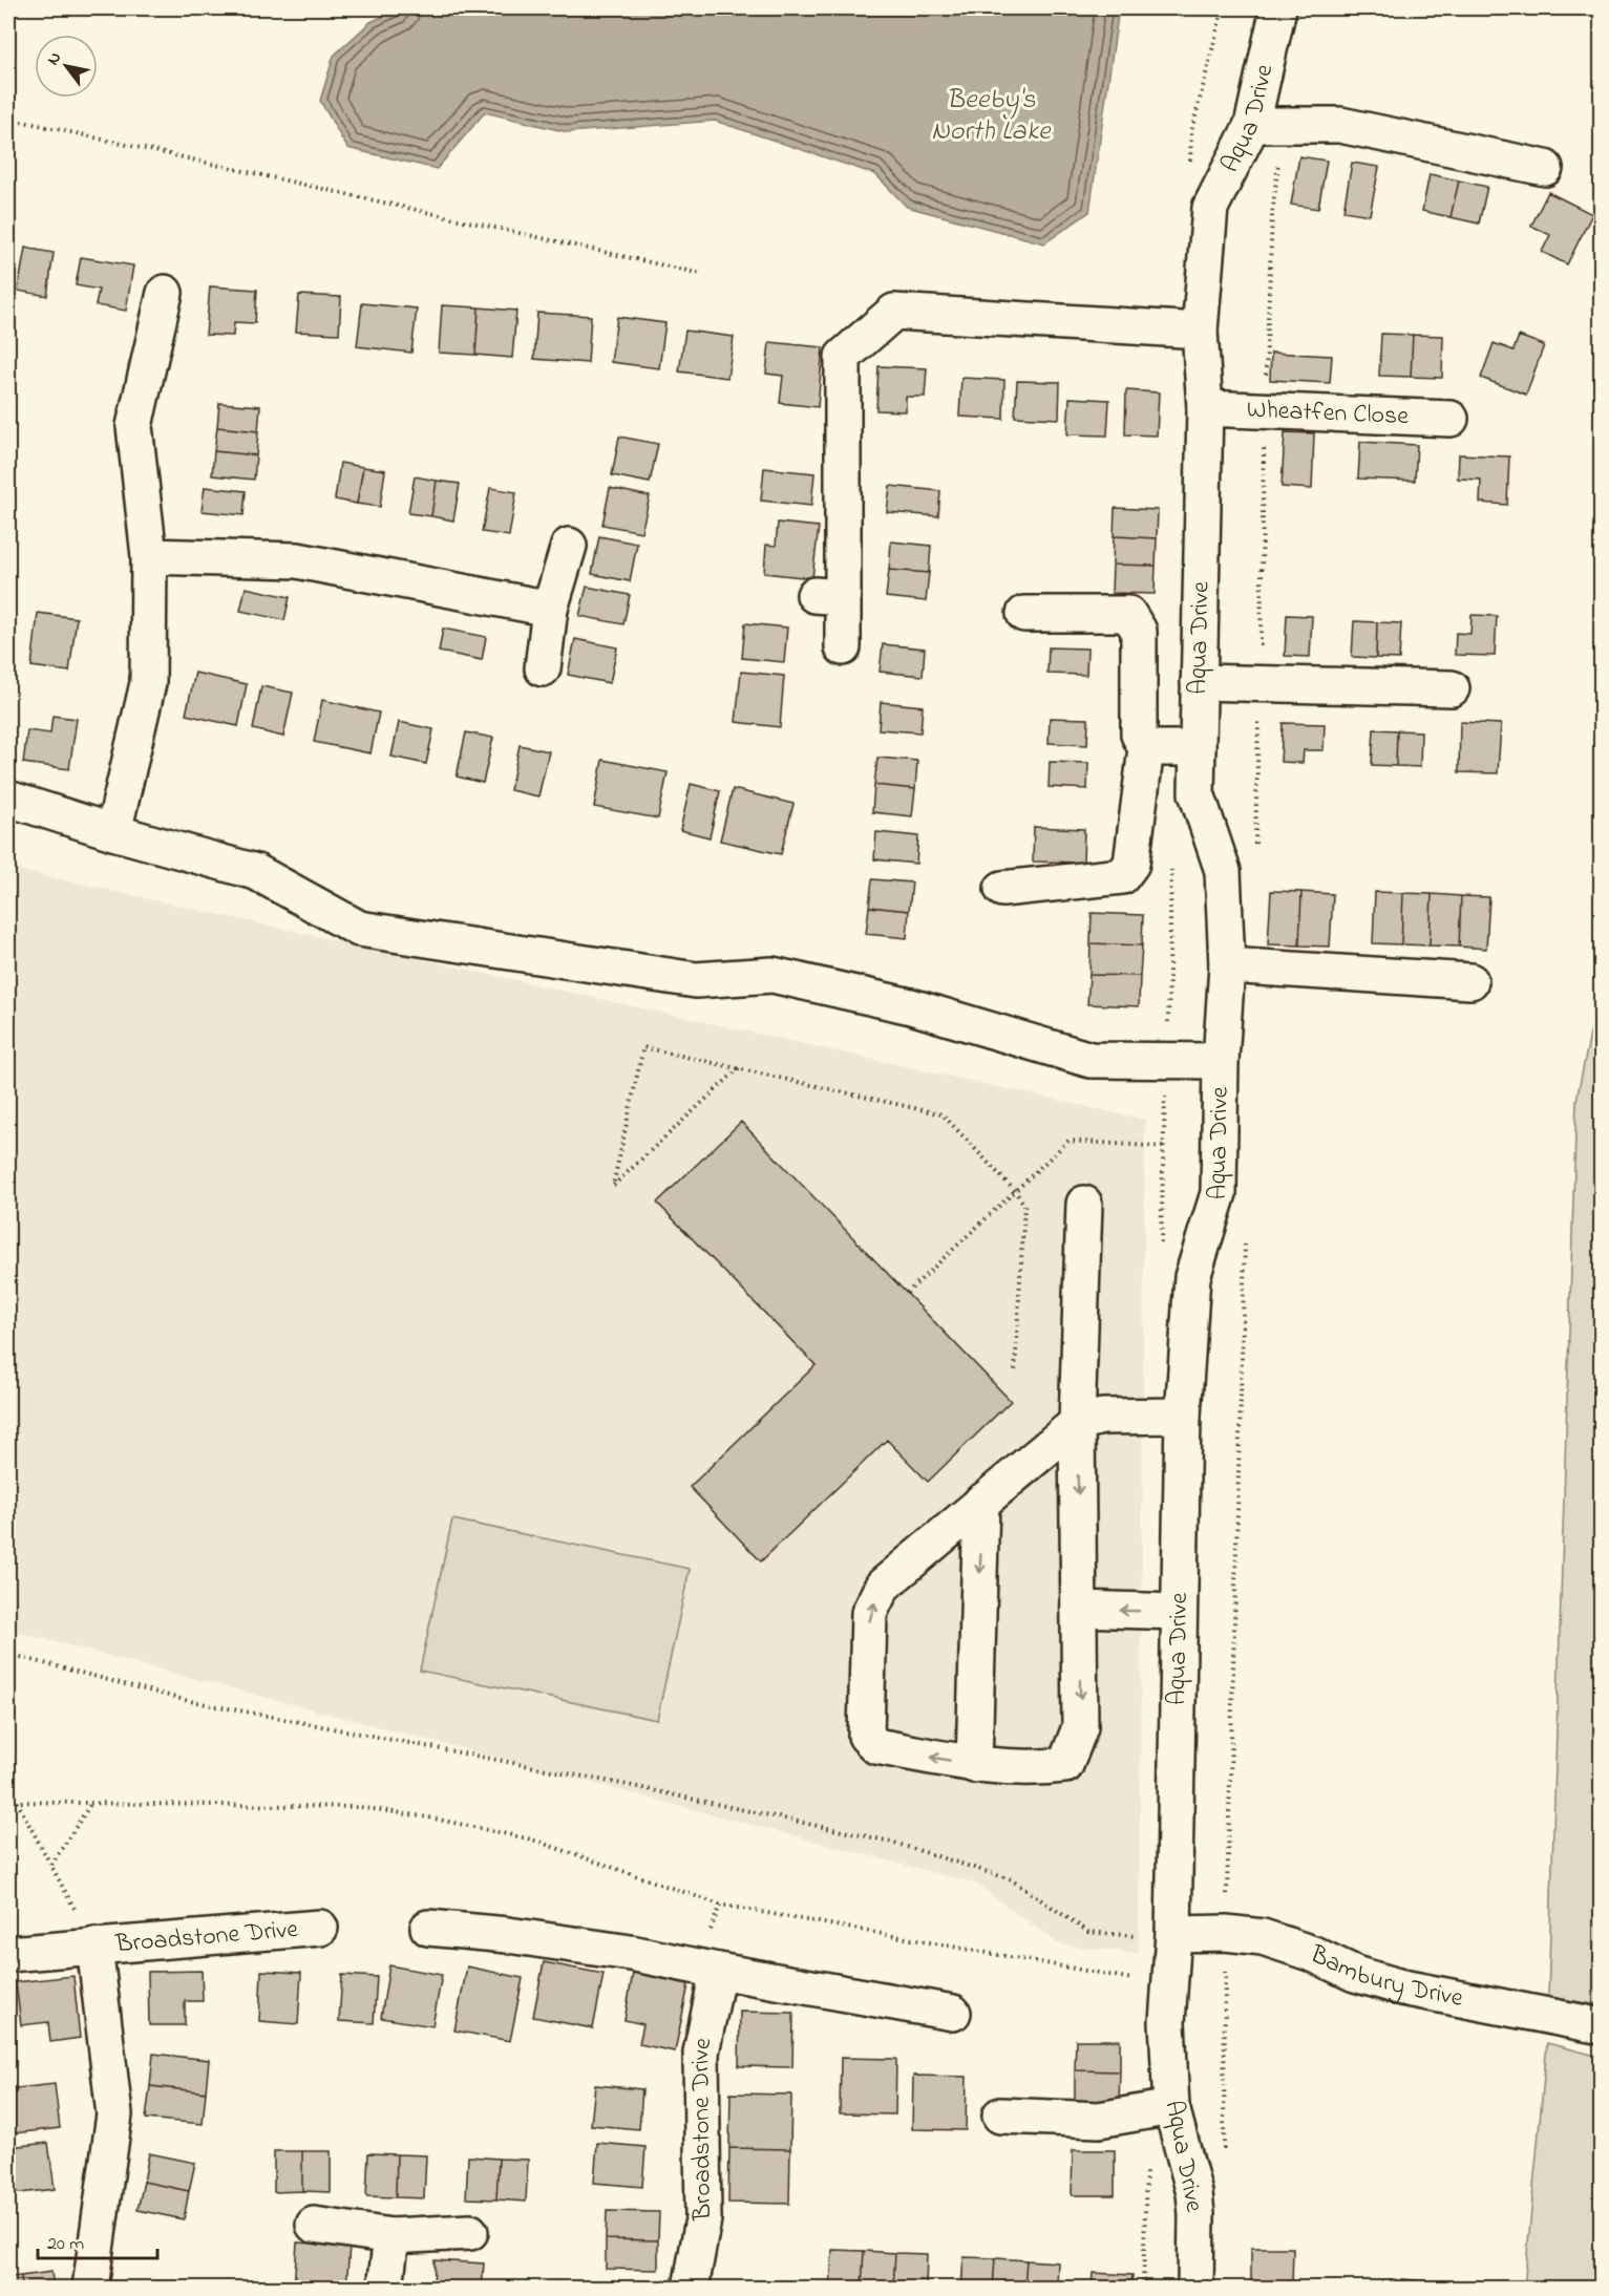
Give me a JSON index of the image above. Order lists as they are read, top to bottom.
{
  "streets": {
    "street": [
      "Aqua Drive",
      "Wheatfen Close",
      "Broadstone Drive",
      "Bambury Drive"
    ]
  },
  "crossings": [
    ["Aqua Drive", "Wheatfen Close"],
    ["Aqua Drive", "Bambury Drive"]
  ],
  "water": ["Beeby's North Lake"],
  "scale_bar": "20 m",
  "north": "top left"
}
